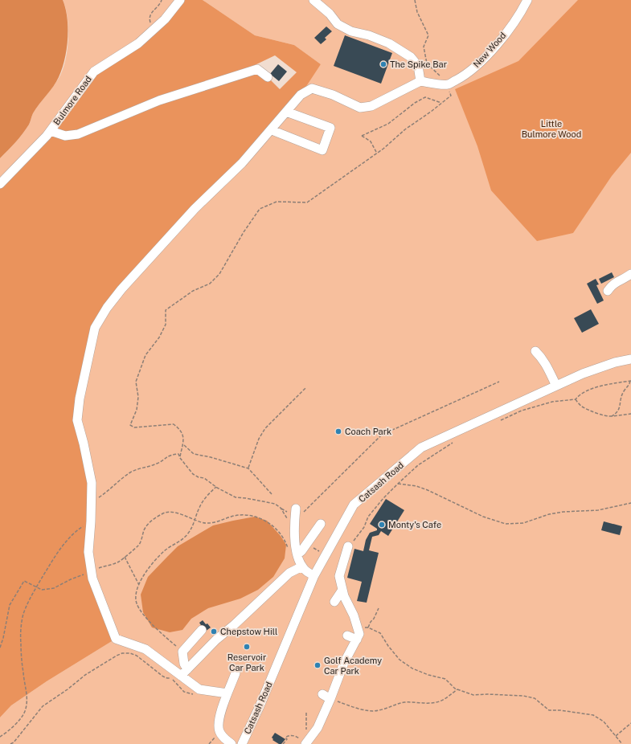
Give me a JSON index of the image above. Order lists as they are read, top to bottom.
{
  "streets": {
    "street": ["New Wood", "Bulmore Road", "Catsash Road"]
  },
  "parks": ["Little Bulmore Wood"],
  "places": [
    "The Spike Bar",
    "Coach Park",
    "Monty's Cafe",
    "Chepstow Hill",
    "Reservoir Car Park",
    "Golf Academy Car Park"
  ]
}
